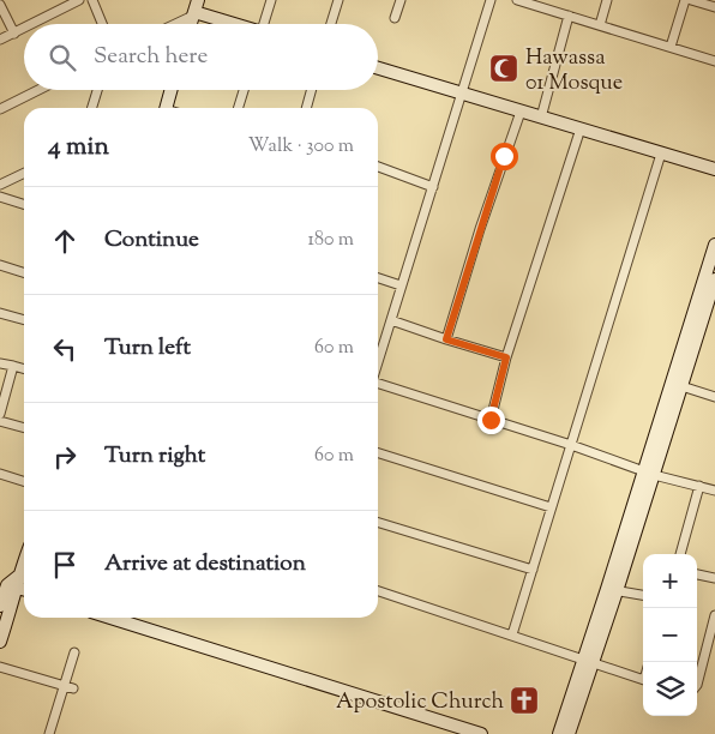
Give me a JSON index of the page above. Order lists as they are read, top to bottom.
{
  "places": {
    "mosque": ["Hawassa 01 Mosque"],
    "church": ["Apostolic Church"]
  },
  "page": {
    "search": "Search here",
    "heading": ["4 min", "Walk · 300 m"],
    "list": [
      ["Continue", "180 m"],
      ["Turn left", "60 m"],
      ["Turn right", "60 m"],
      "Arrive at destination"
    ],
    "map_buttons": ["+", "−"]
  }
}
